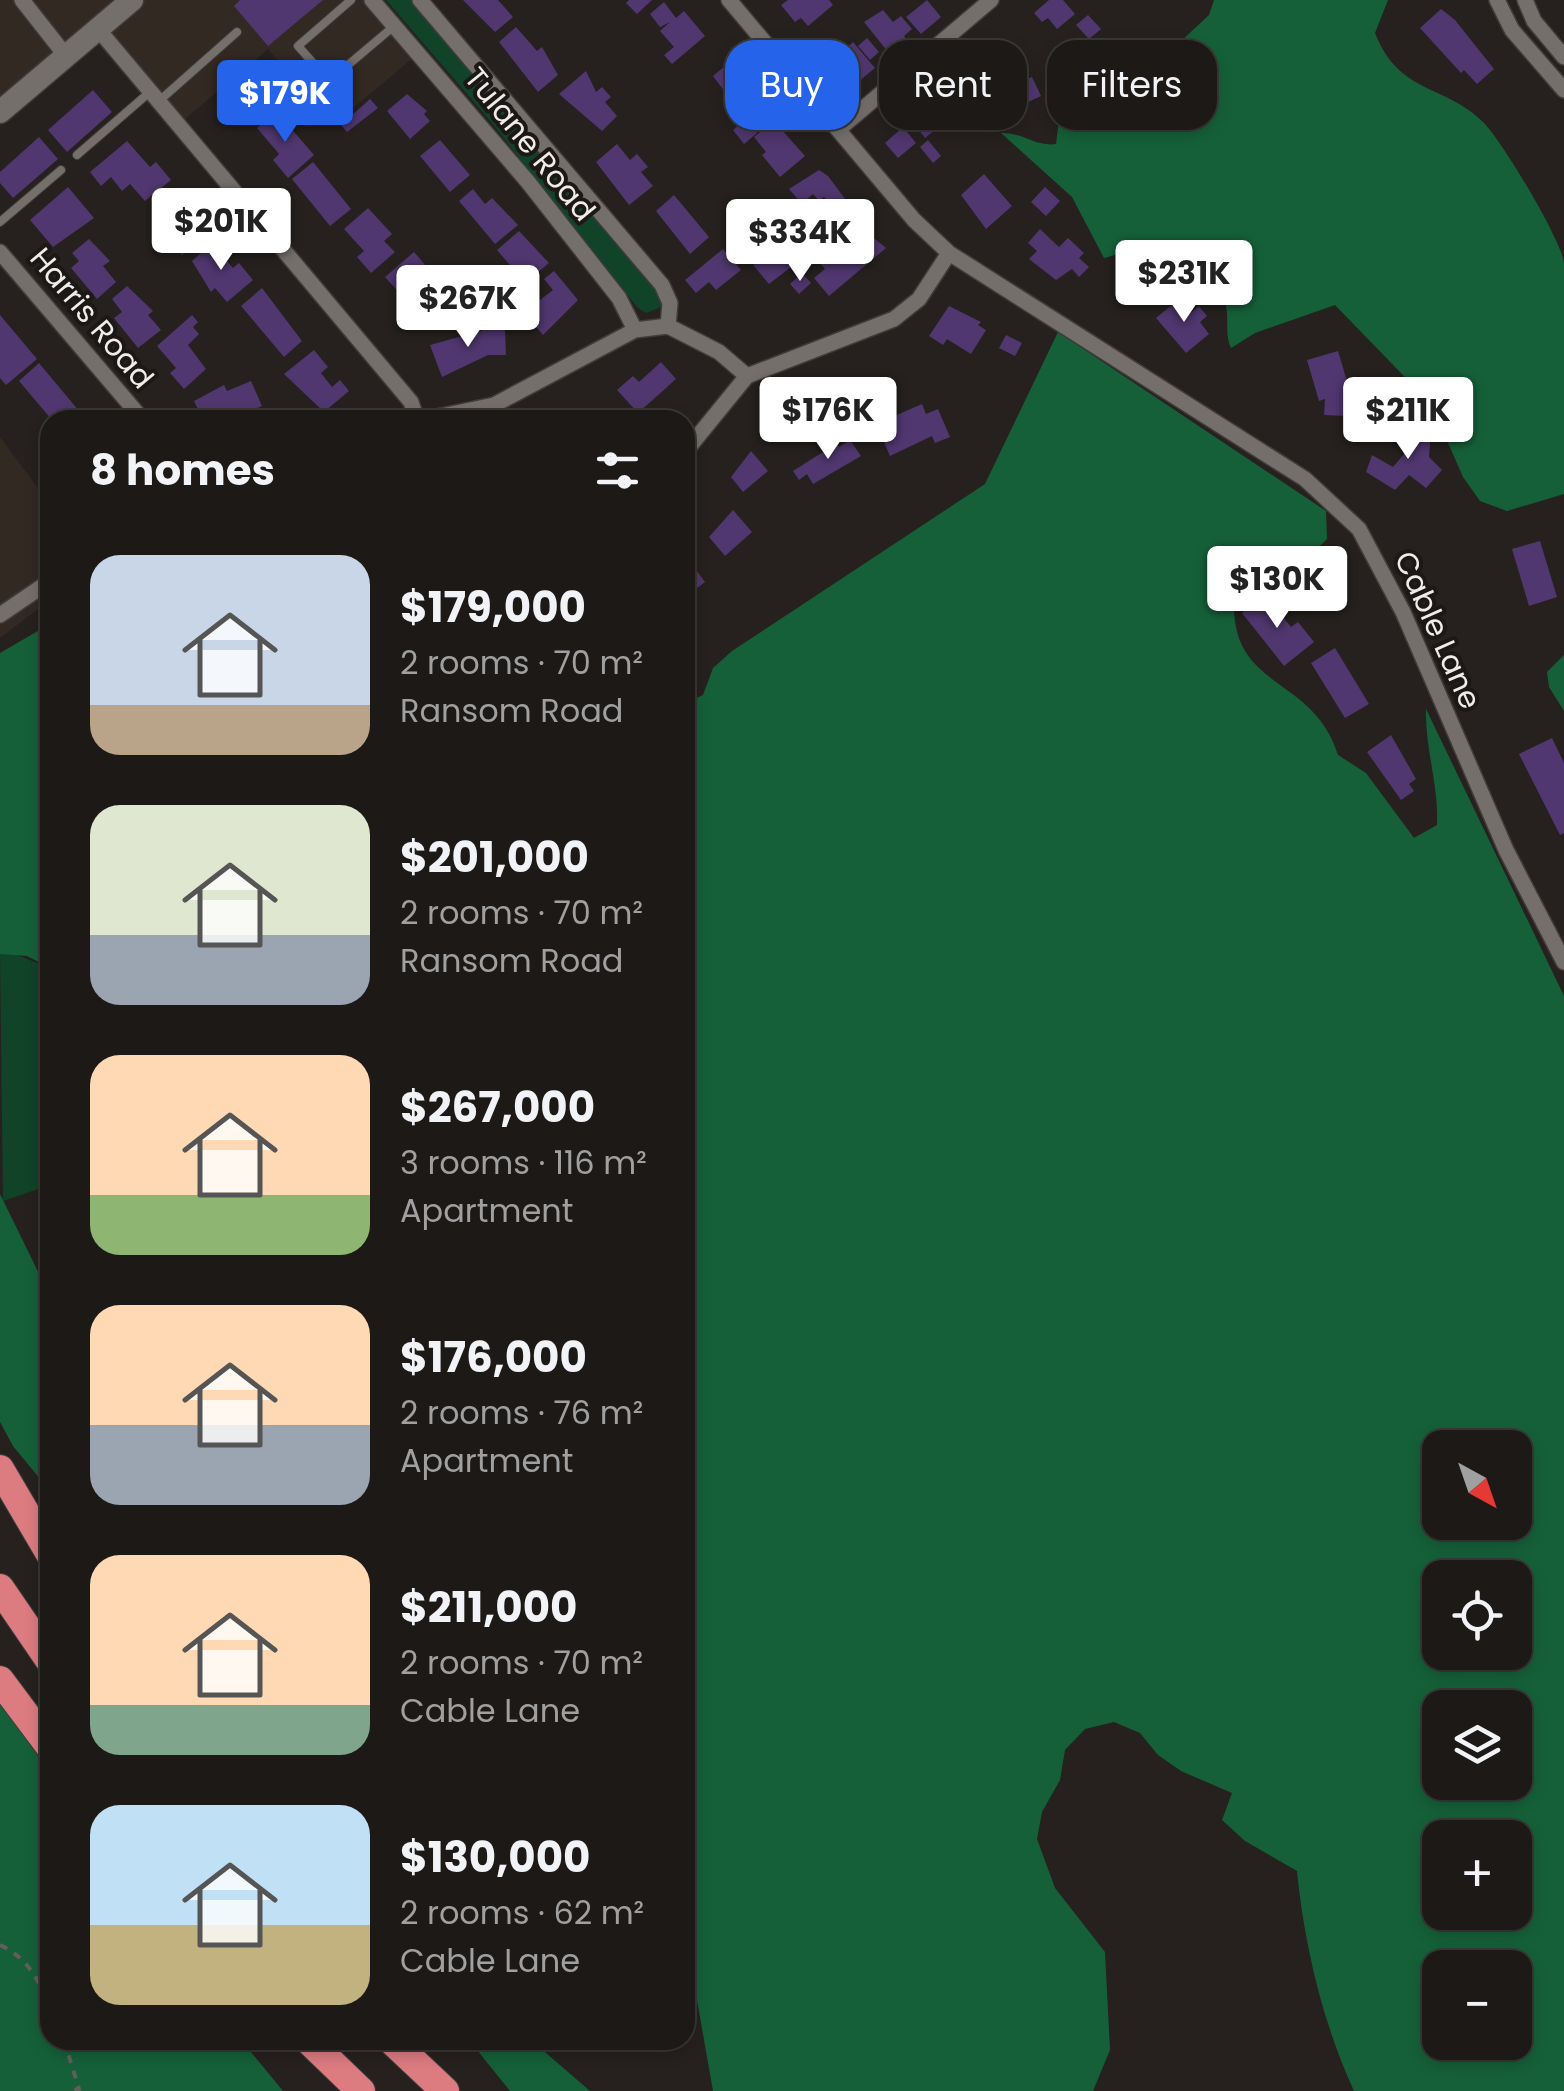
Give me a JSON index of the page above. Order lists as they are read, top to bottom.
{
  "streets": {
    "street": ["Tulane Road", "Harris Road", "Cable Lane"]
  },
  "north": "bottom right",
  "page": {
    "chip": ["Buy", "Rent", "Filters"],
    "price": [
      "$179K",
      "$201K",
      "$334K",
      "$231K",
      "$267K",
      "$176K",
      "$211K",
      "$130K"
    ],
    "heading": "8 homes",
    "list": [
      {
        "name": "$179,000",
        "note": "2 rooms · 70 m² · Ransom Road"
      },
      {
        "name": "$201,000",
        "note": "2 rooms · 70 m² · Ransom Road"
      },
      {
        "name": "$267,000",
        "note": "3 rooms · 116 m² · Apartment"
      },
      {
        "name": "$176,000",
        "note": "2 rooms · 76 m² · Apartment"
      },
      {
        "name": "$211,000",
        "note": "2 rooms · 70 m² · Cable Lane"
      },
      {
        "name": "$130,000",
        "note": "2 rooms · 62 m² · Cable Lane"
      }
    ],
    "map_buttons": ["+", "−"]
  }
}
